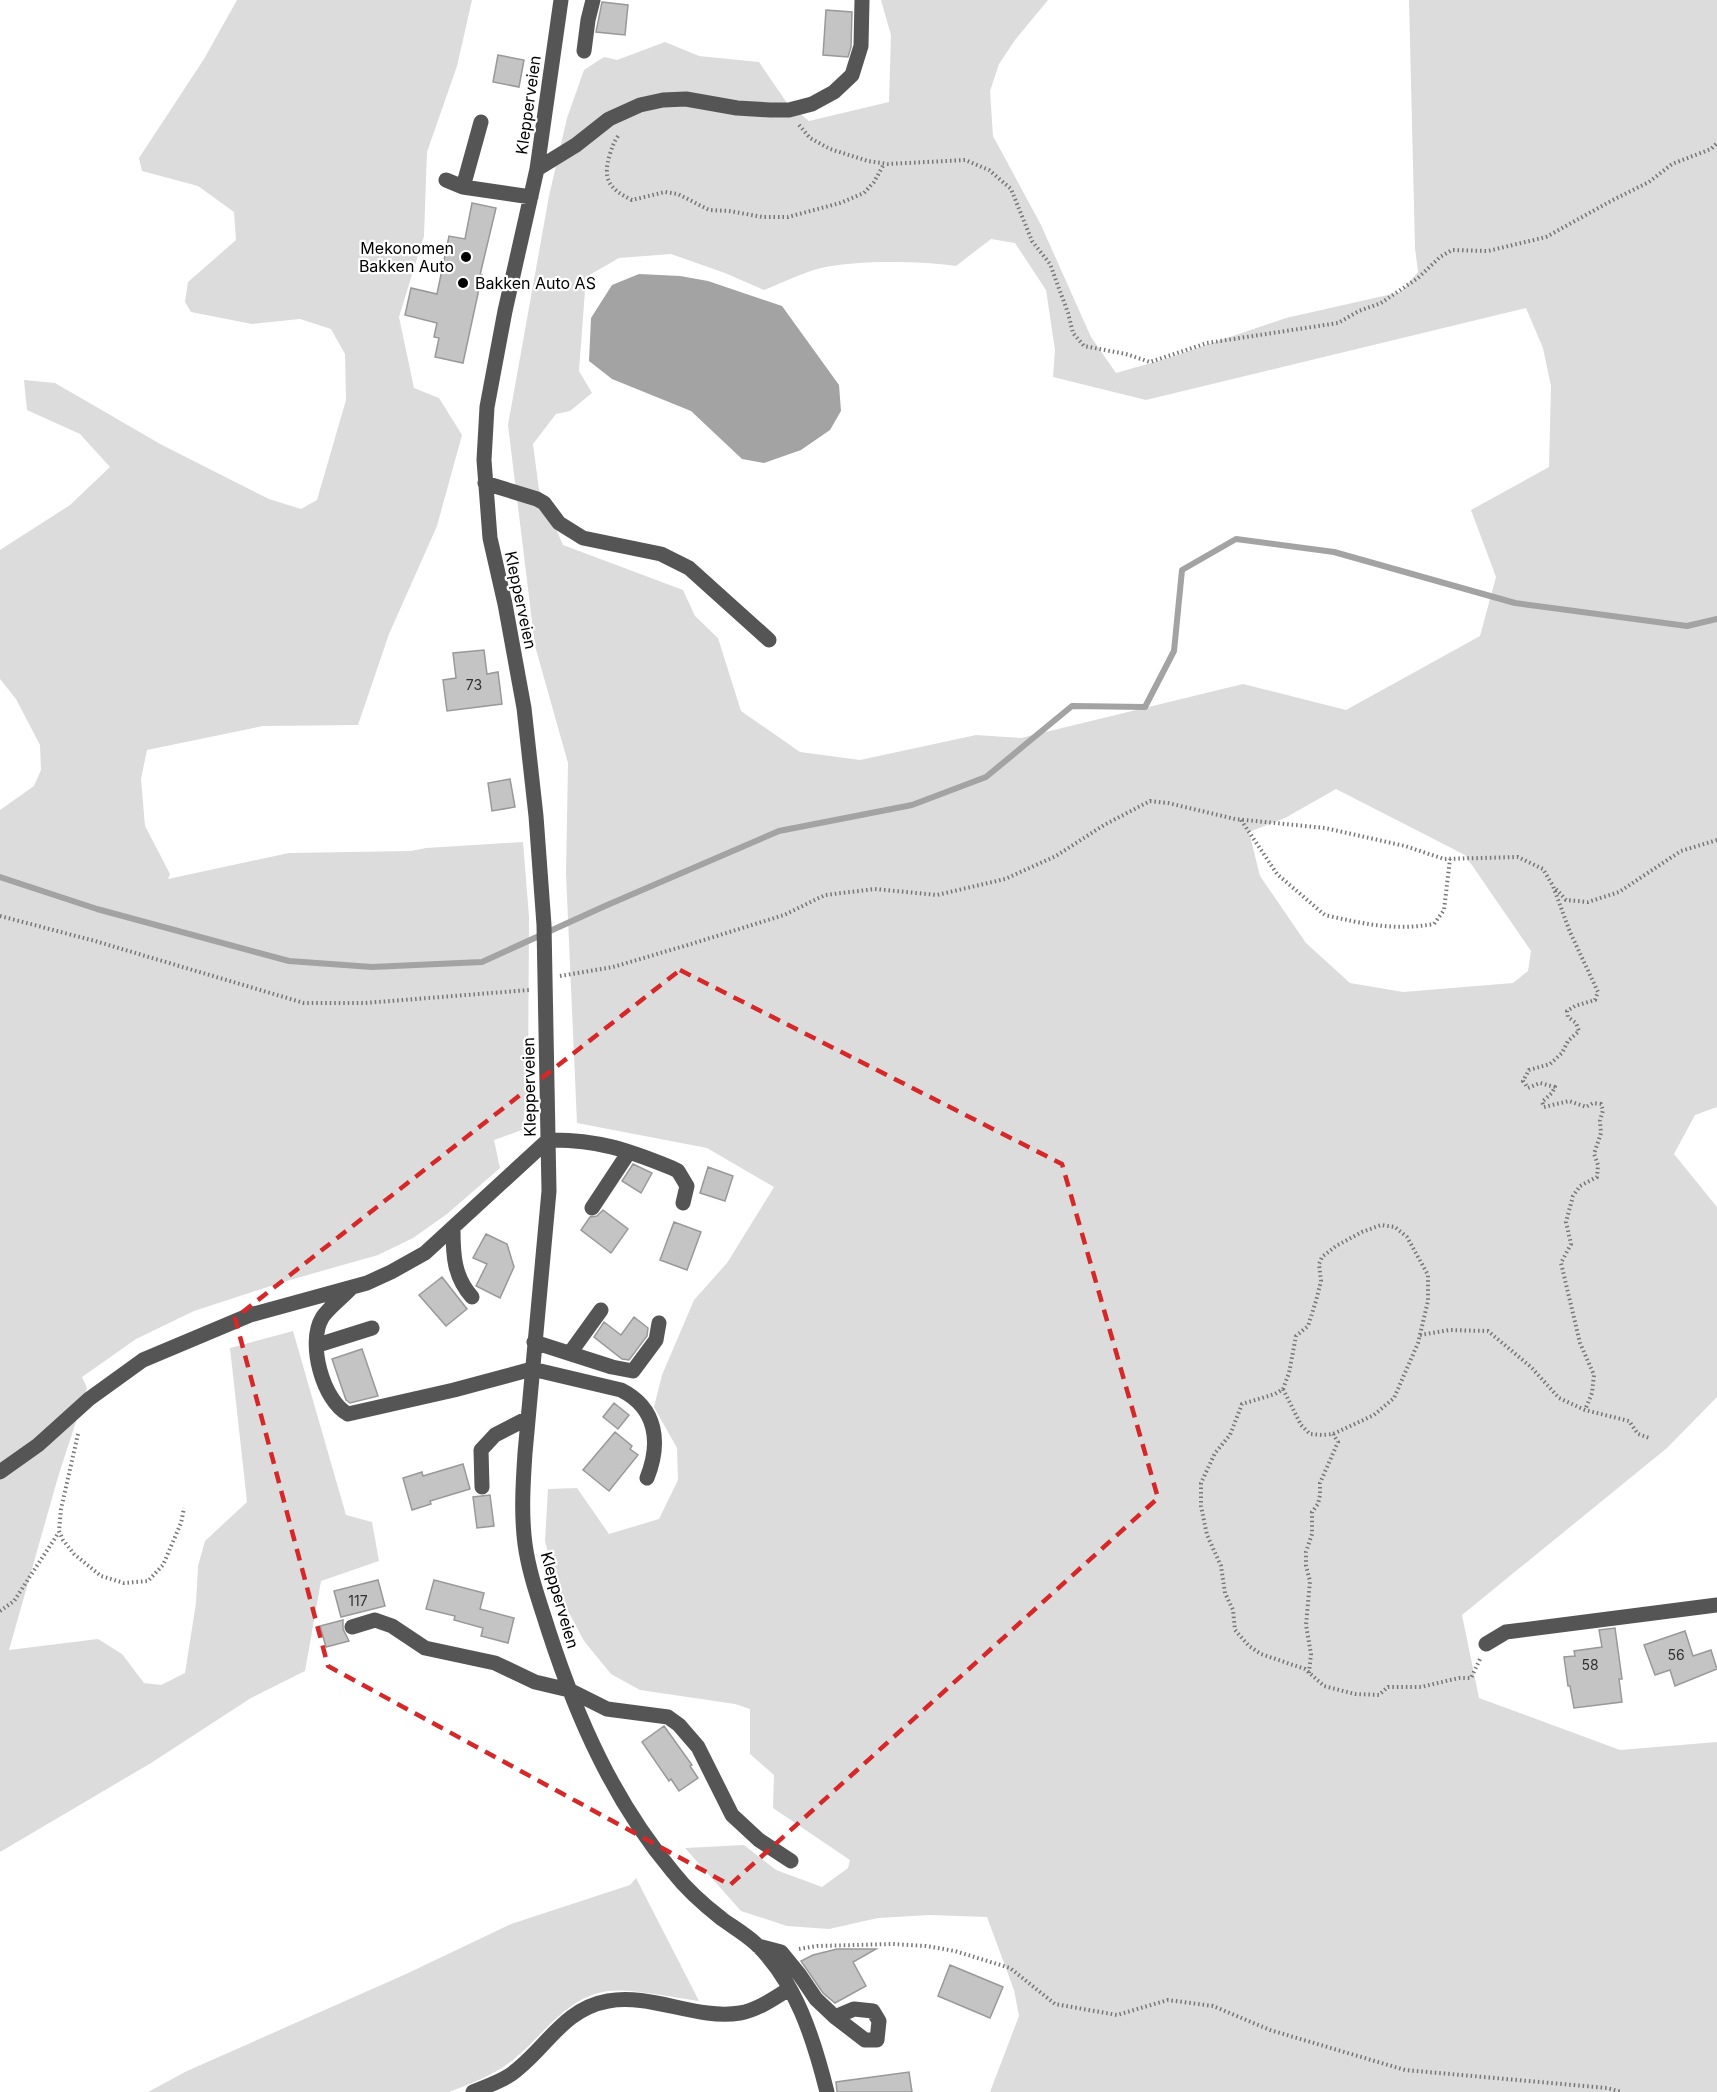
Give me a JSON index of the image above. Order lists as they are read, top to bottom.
{
  "streets": {
    "street": ["Klepperveien"]
  },
  "places": ["Mekonomen Bakken Auto", "Bakken Auto AS"],
  "house_numbers": [
    "73",
    "117",
    "56",
    "58"
  ]
}
